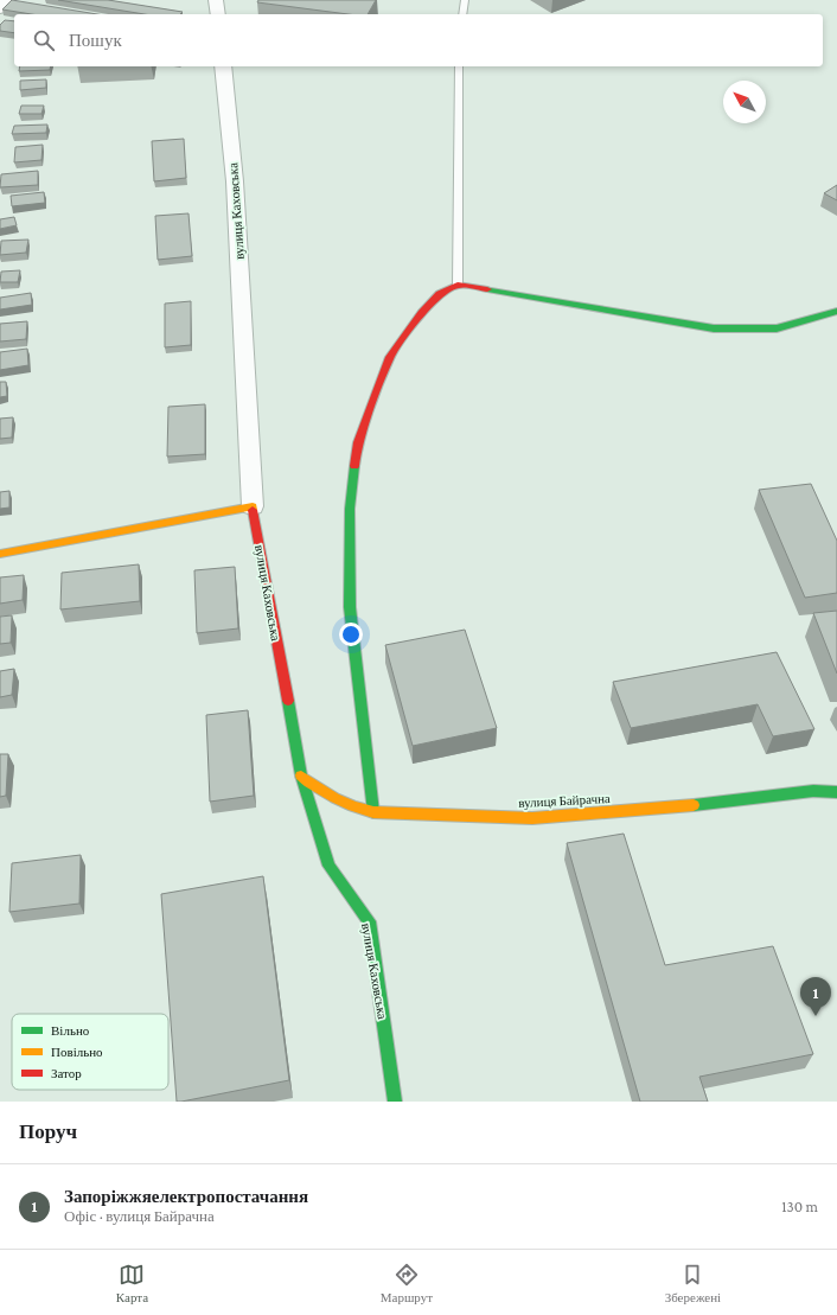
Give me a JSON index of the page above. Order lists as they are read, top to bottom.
{
  "streets": {
    "street": ["вулиця Каховська", "вулиця Байрачна"]
  },
  "crossings": [
    ["вулиця Каховська", "вулиця Байрачна"]
  ],
  "legend": ["Вільно", "Повільно", "Затор"],
  "north": "top left",
  "page": {
    "search": "Пошук",
    "pins": "1",
    "heading": "Поруч",
    "list": [
      {
        "mark": "1",
        "name": "Запоріжжяелектропостачання",
        "note": "Офіс · вулиця Байрачна",
        "value": "130 m"
      }
    ],
    "nav": ["Карта", "Маршрут", "Збережені"]
  }
}
